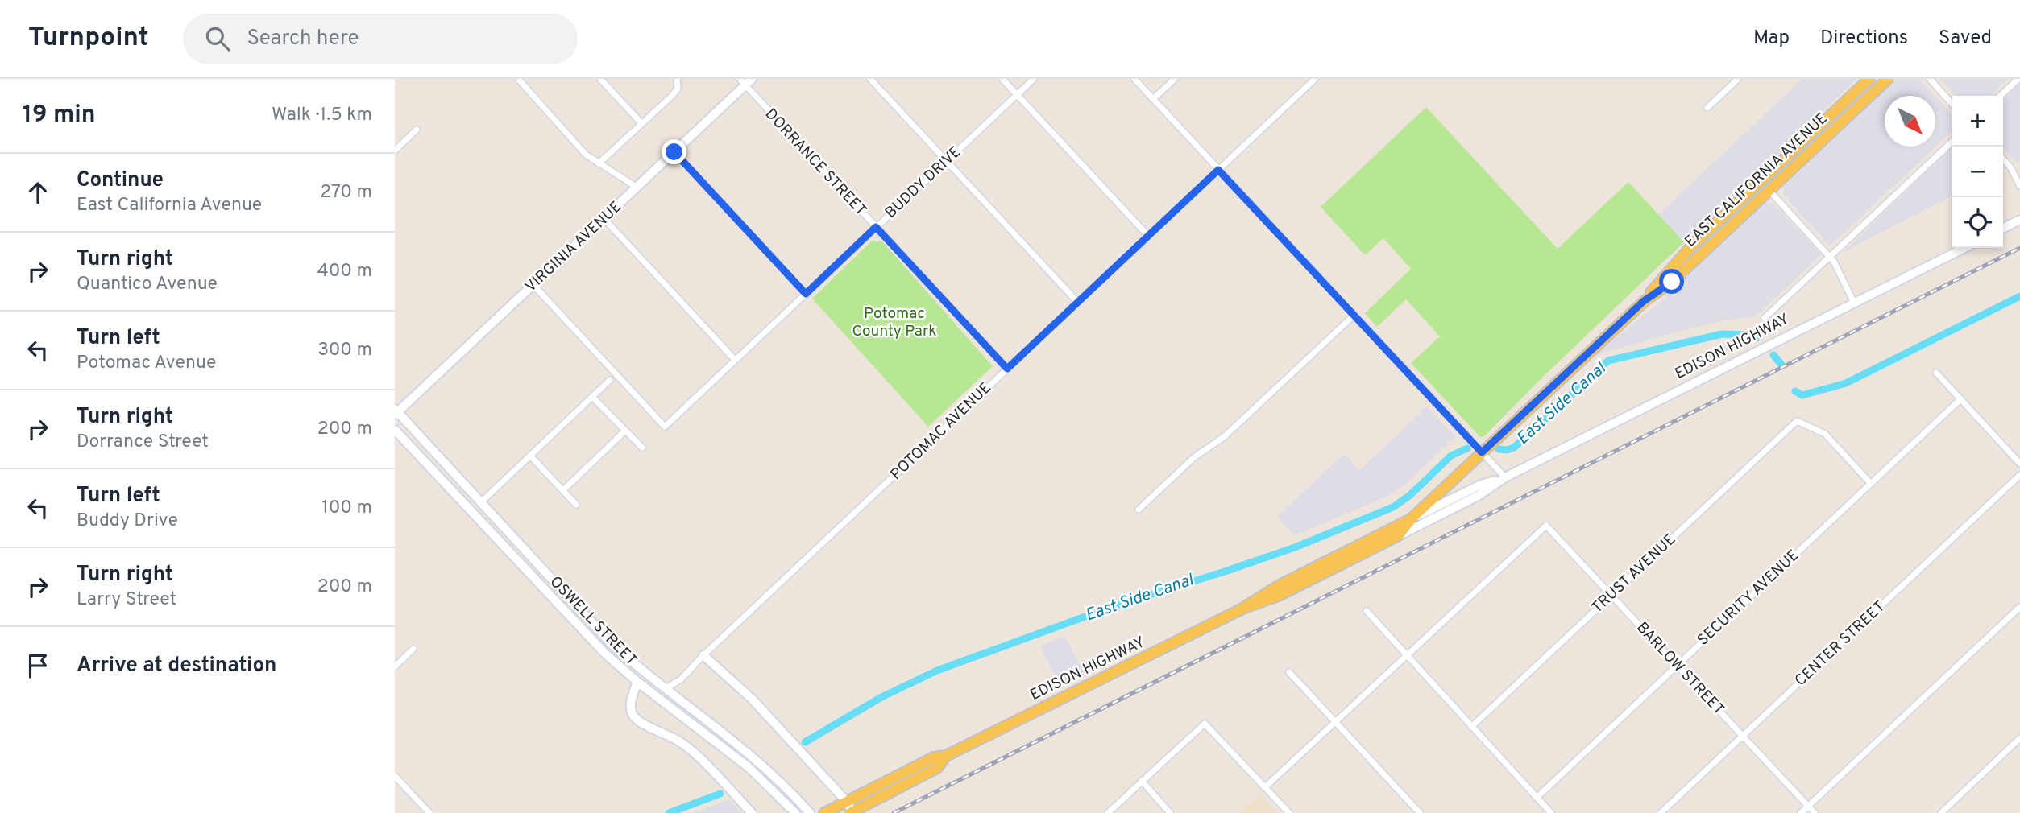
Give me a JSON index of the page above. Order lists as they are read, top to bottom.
{
  "streets": {
    "main road": [
      "EAST CALIFORNIA AVENUE",
      "VIRGINIA AVENUE",
      "EDISON HIGHWAY",
      "OSWELL STREET"
    ],
    "street": [
      "DORRANCE STREET",
      "BUDDY DRIVE",
      "POTOMAC AVENUE",
      "TRUST AVENUE",
      "SECURITY AVENUE",
      "CENTER STREET",
      "BARLOW STREET"
    ]
  },
  "crossings": [
    ["DORRANCE STREET", "BUDDY DRIVE"],
    ["DORRANCE STREET", "VIRGINIA AVENUE"],
    ["DORRANCE STREET", "POTOMAC AVENUE"],
    ["EAST CALIFORNIA AVENUE", "EDISON HIGHWAY"],
    ["BUDDY DRIVE", "VIRGINIA AVENUE"],
    ["VIRGINIA AVENUE", "OSWELL STREET"],
    ["POTOMAC AVENUE", "OSWELL STREET"],
    ["TRUST AVENUE", "SECURITY AVENUE"],
    ["TRUST AVENUE", "BARLOW STREET"],
    ["SECURITY AVENUE", "BARLOW STREET"],
    ["CENTER STREET", "BARLOW STREET"]
  ],
  "water": ["East Side Canal"],
  "parks": ["Potomac County Park"],
  "north": "bottom right",
  "page": {
    "header": "Turnpoint",
    "search": "Search here",
    "nav": ["Map", "Directions", "Saved"],
    "heading": ["19 min", "Walk · 1.5 km"],
    "map_buttons": ["+", "−"],
    "list": [
      ["Continue", "East California Avenue", "270 m"],
      ["Turn right", "Quantico Avenue", "400 m"],
      ["Turn left", "Potomac Avenue", "300 m"],
      ["Turn right", "Dorrance Street", "200 m"],
      ["Turn left", "Buddy Drive", "100 m"],
      ["Turn right", "Larry Street", "200 m"],
      "Arrive at destination"
    ]
  }
}
